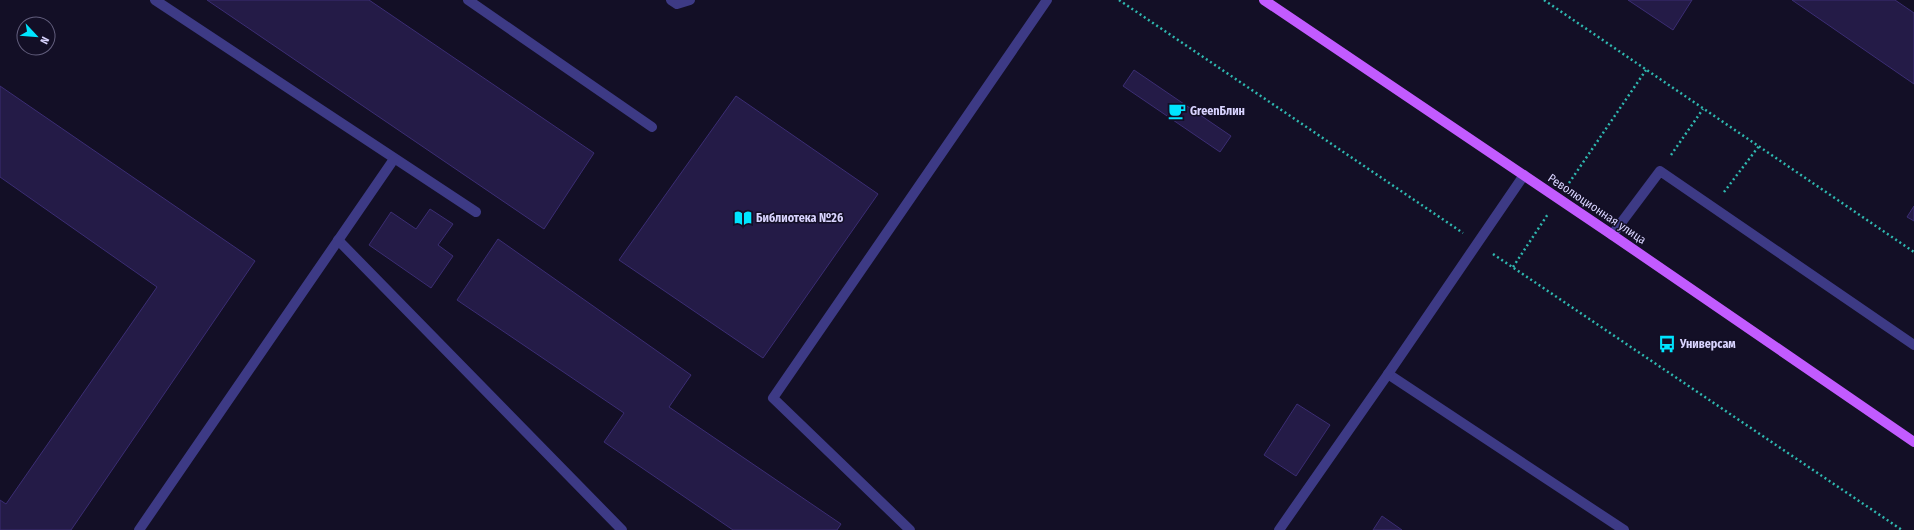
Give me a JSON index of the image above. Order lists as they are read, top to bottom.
{
  "streets": {
    "main road": ["Революционная улица"]
  },
  "places": {
    "cafe": ["GreenБлин"],
    "library": ["Библиотека №26"],
    "bus stop": ["Универсам"]
  },
  "north": "bottom right"
}
